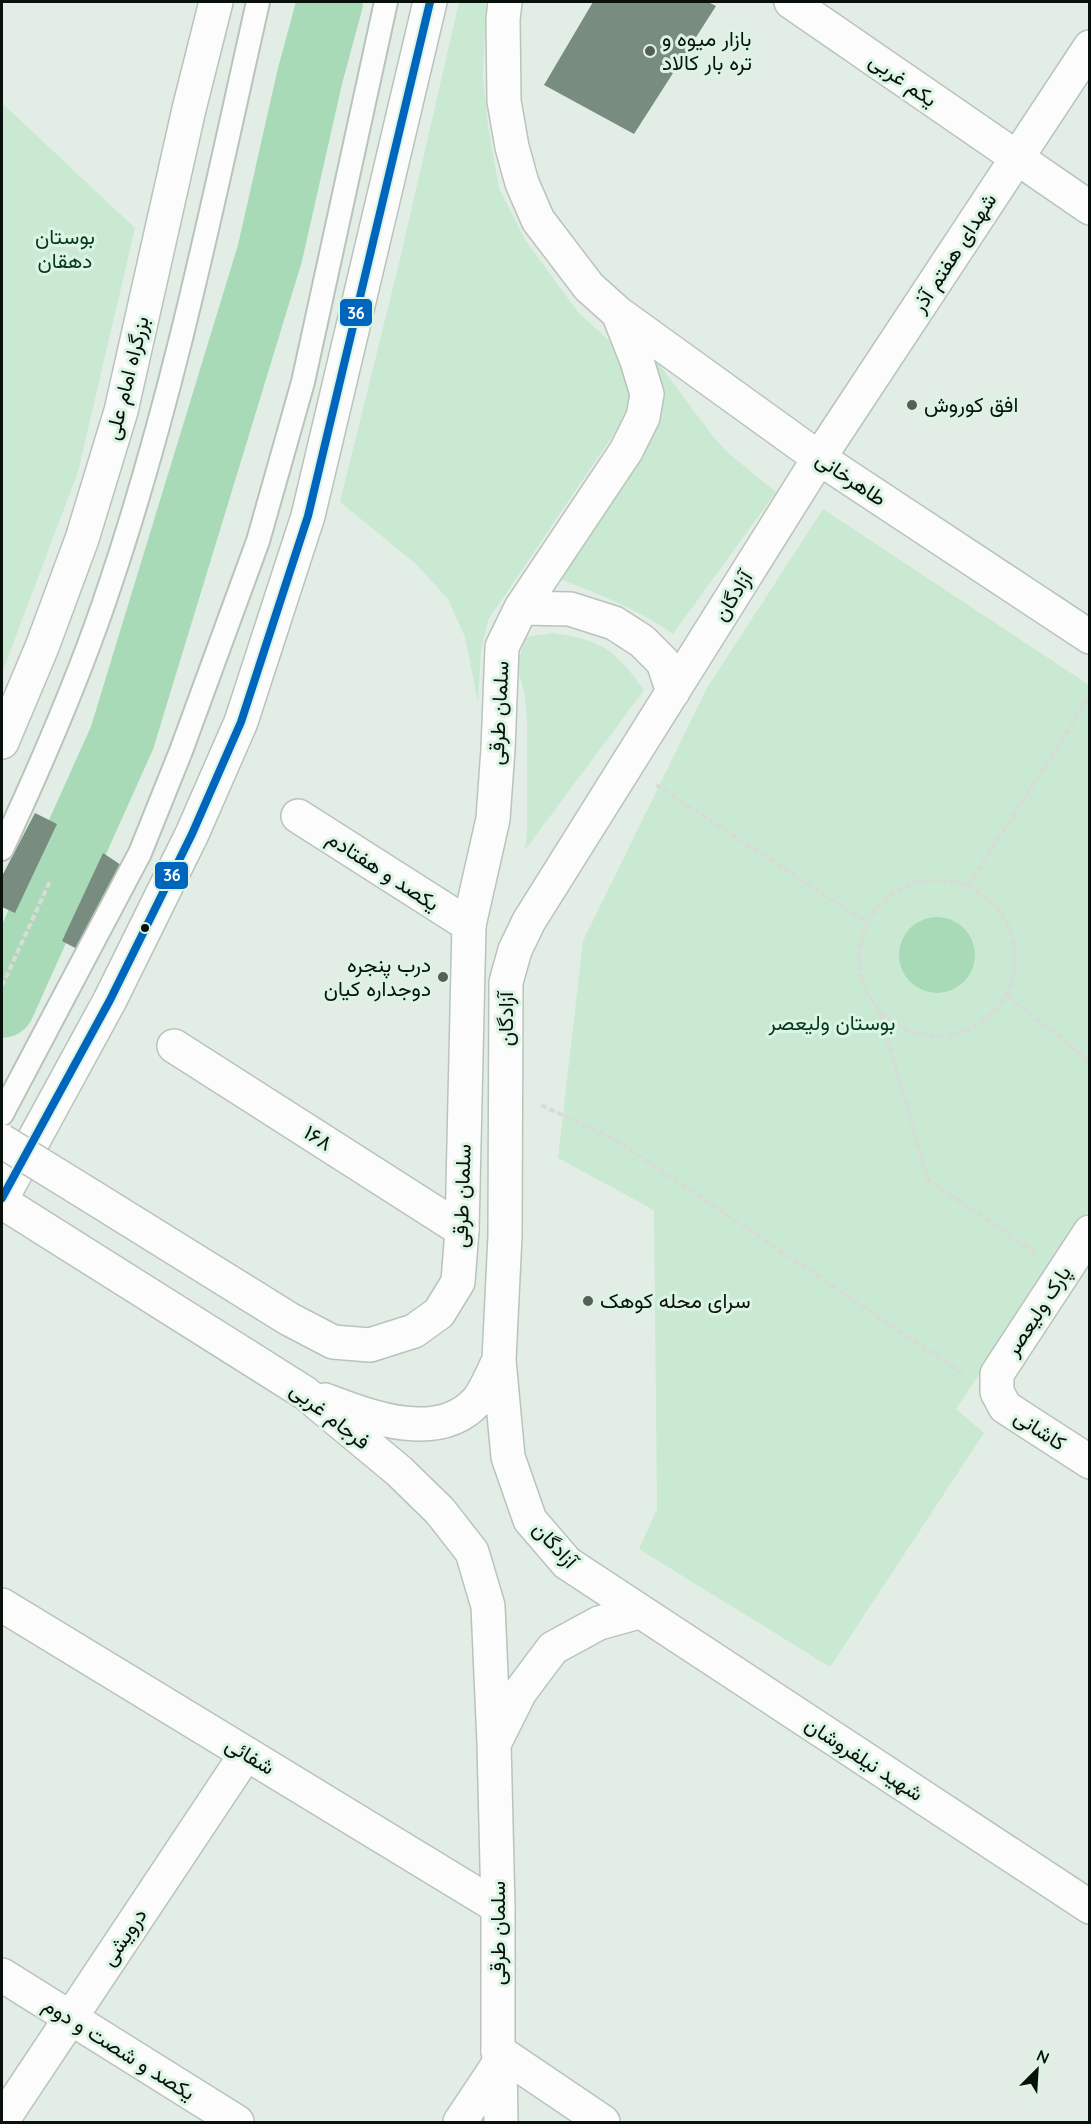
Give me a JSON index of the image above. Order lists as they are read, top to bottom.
{
  "streets": {
    "main road": [
      "یکم غربی",
      "شهدای هفتم آذر",
      "بزرگراه امام علی",
      "طاهرخانی",
      "آزادگان",
      "سلمان طرقی",
      "یکصد و هفتادم",
      "۱۶۸",
      "پارک ولیعصر",
      "فرجام غربی",
      "کاشانی",
      "شفائی",
      "شهید نیلفروشان",
      "درویشی",
      "یکصد و شصت و دوم"
    ]
  },
  "crossings": [
    ["یکم غربی", "شهدای هفتم آذر"],
    ["شهدای هفتم آذر", "طاهرخانی"],
    ["شهدای هفتم آذر", "آزادگان"],
    ["طاهرخانی", "آزادگان"],
    ["طاهرخانی", "سلمان طرقی"],
    ["آزادگان", "شهید نیلفروشان"],
    ["سلمان طرقی", "یکصد و هفتادم"],
    ["سلمان طرقی", "۱۶۸"],
    ["سلمان طرقی", "فرجام غربی"],
    ["سلمان طرقی", "شفائی"],
    ["پارک ولیعصر", "کاشانی"],
    ["شفائی", "درویشی"],
    ["درویشی", "یکصد و شصت و دوم"]
  ],
  "parks": ["بوستان دهقان", "بوستان ولیعصر"],
  "places": [
    "بازار میوه و تره بار کالاد",
    "افق کوروش",
    "درب پنجره دوجداره کیان",
    "سرای محله کوهک"
  ],
  "lines": ["transit line 36"],
  "north": "top right"
}
